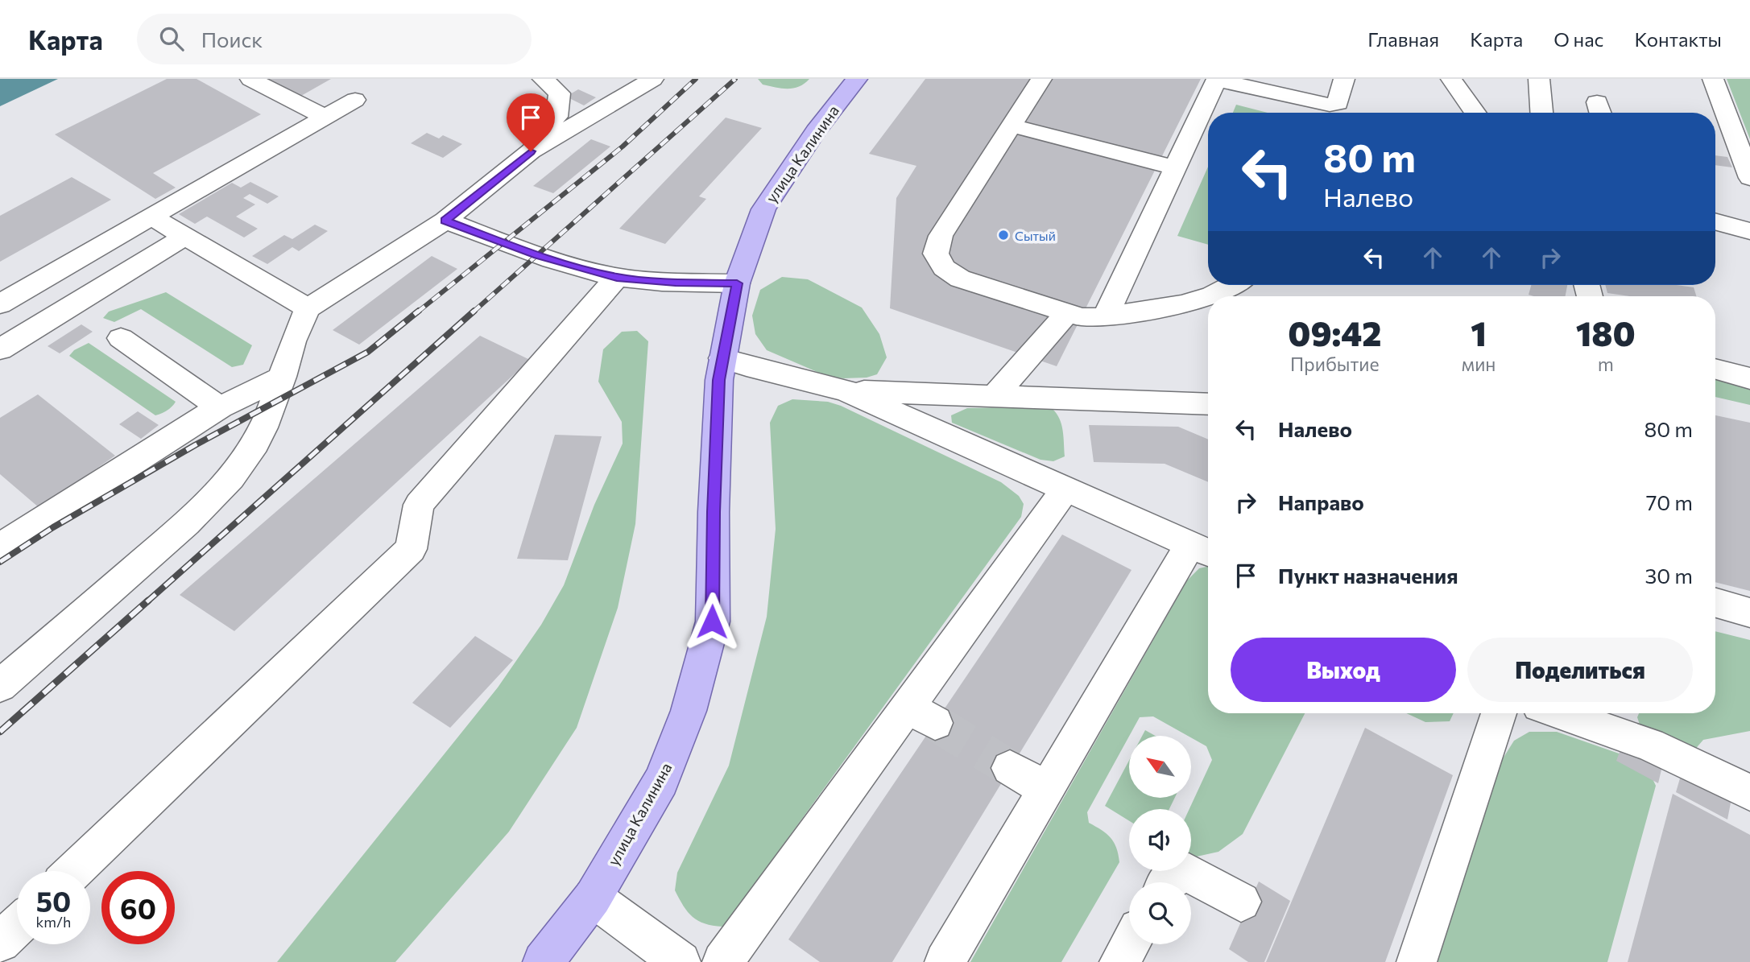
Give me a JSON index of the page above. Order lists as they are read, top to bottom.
{
  "streets": {
    "main road": ["улица Калинина"]
  },
  "places": ["Сытый"],
  "north": "top left",
  "page": {
    "header": "Карта",
    "search": "Поиск",
    "nav": [
      "Главная",
      "Карта",
      "О нас",
      "Контакты"
    ],
    "turn": ["80 m", "Налево"],
    "eta": [
      "09:42",
      "Прибытие",
      "1",
      "мин",
      "180",
      "m"
    ],
    "list": [
      {
        "name": "Налево",
        "value": "80 m"
      },
      {
        "name": "Направо",
        "value": "70 m"
      },
      {
        "name": "Пункт назначения",
        "value": "30 m"
      }
    ],
    "buttons": ["Выход", "Поделиться"],
    "speed": "50 km/h",
    "limit": "60"
  }
}
